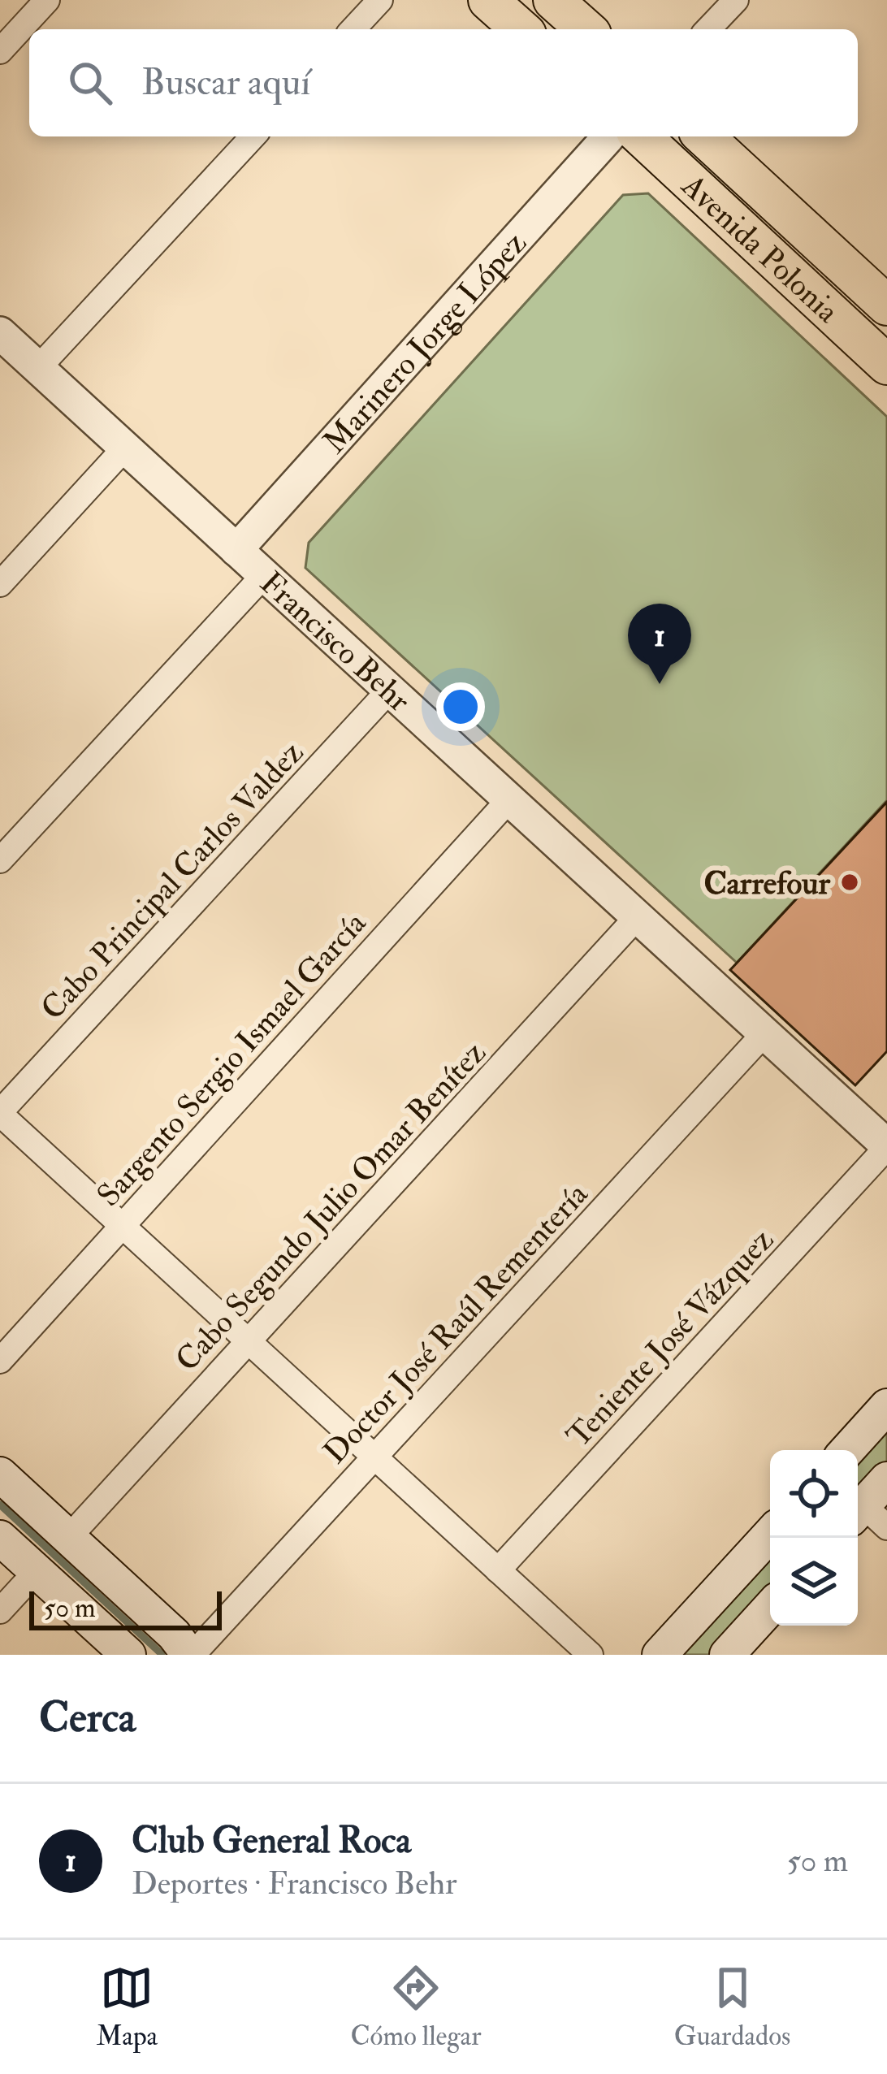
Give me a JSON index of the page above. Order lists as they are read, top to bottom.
{
  "streets": {
    "main road": ["Avenida Polonia"],
    "street": [
      "Marinero Jorge López",
      "Francisco Behr",
      "Cabo Principal Carlos Valdez",
      "Sargento Sergio Ismael García",
      "Cabo Segundo Julio Omar Benítez",
      "Doctor José Raúl Rementería",
      "Teniente José Vázquez"
    ]
  },
  "crossings": [
    ["Marinero Jorge López", "Francisco Behr"],
    ["Francisco Behr", "Cabo Principal Carlos Valdez"],
    ["Francisco Behr", "Sargento Sergio Ismael García"],
    ["Francisco Behr", "Cabo Segundo Julio Omar Benítez"],
    ["Francisco Behr", "Doctor José Raúl Rementería"],
    ["Francisco Behr", "Teniente José Vázquez"]
  ],
  "places": ["Carrefour"],
  "scale_bar": "50 m",
  "page": {
    "search": "Buscar aquí",
    "pins": "1",
    "scale": "50 m",
    "heading": "Cerca",
    "list": [
      {
        "mark": "1",
        "name": "Club General Roca",
        "note": "Deportes · Francisco Behr",
        "value": "50 m"
      }
    ],
    "nav": ["Mapa", "Cómo llegar", "Guardados"]
  }
}
